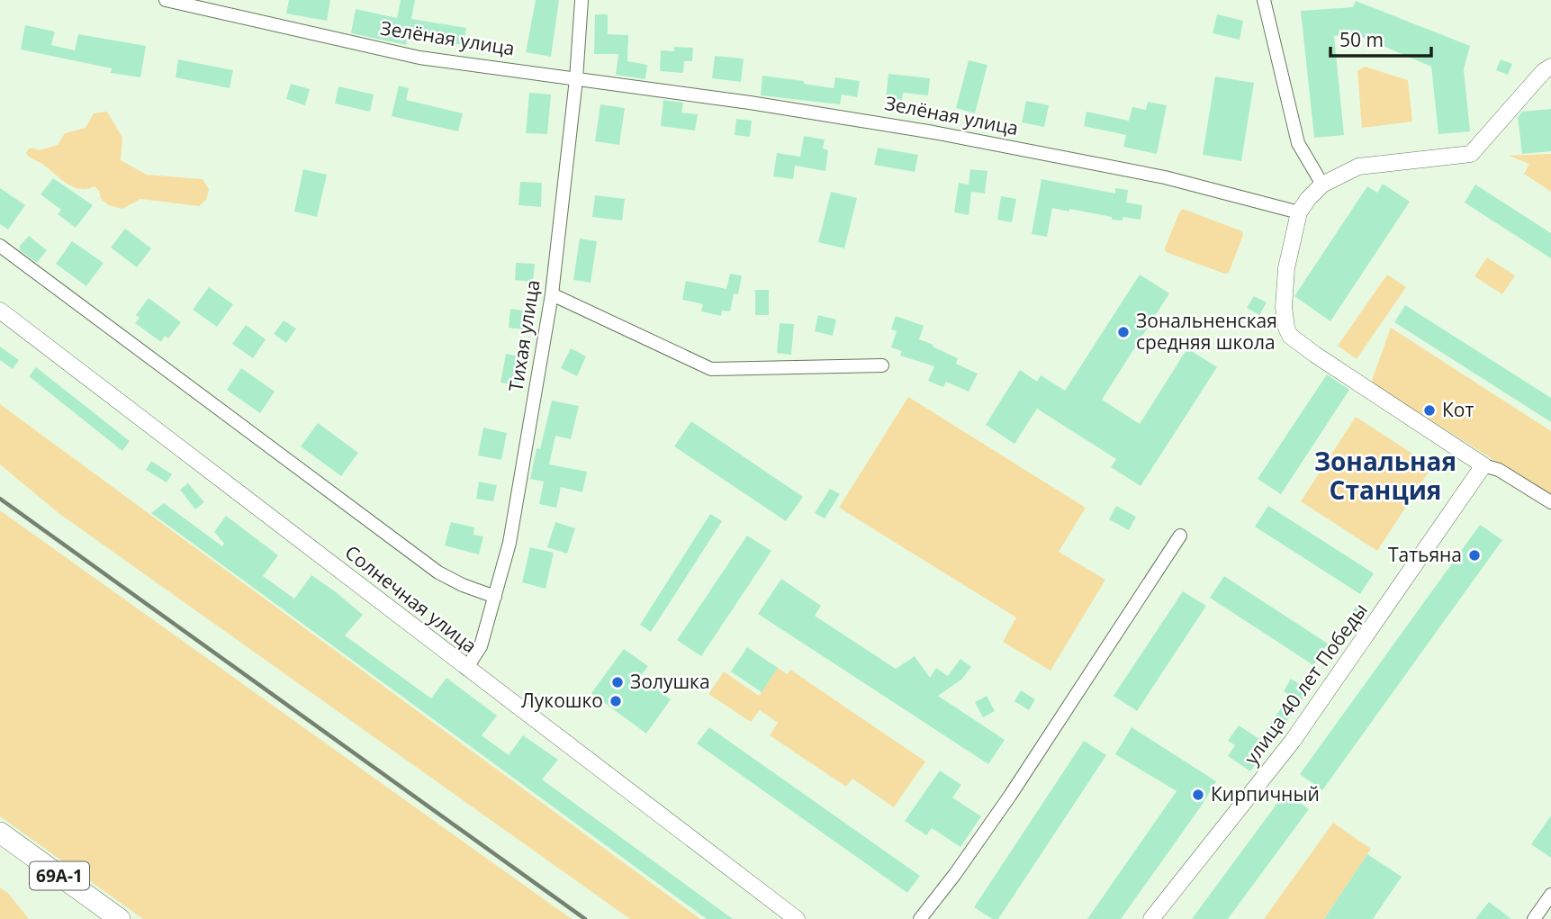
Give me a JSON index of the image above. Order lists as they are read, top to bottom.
{
  "streets": {
    "main road": ["69А-1"],
    "street": [
      "Зелёная улица",
      "Тихая улица",
      "Солнечная улица",
      "улица 40 лет Победы"
    ]
  },
  "crossings": [
    ["Зелёная улица", "Тихая улица"],
    ["Тихая улица", "Солнечная улица"]
  ],
  "districts": ["Зональная Станция"],
  "places": [
    "Зональненская средняя школа",
    "Кот",
    "Татьяна",
    "Золушка",
    "Лукошко",
    "Кирпичный"
  ],
  "scale_bar": "50 m"
}
